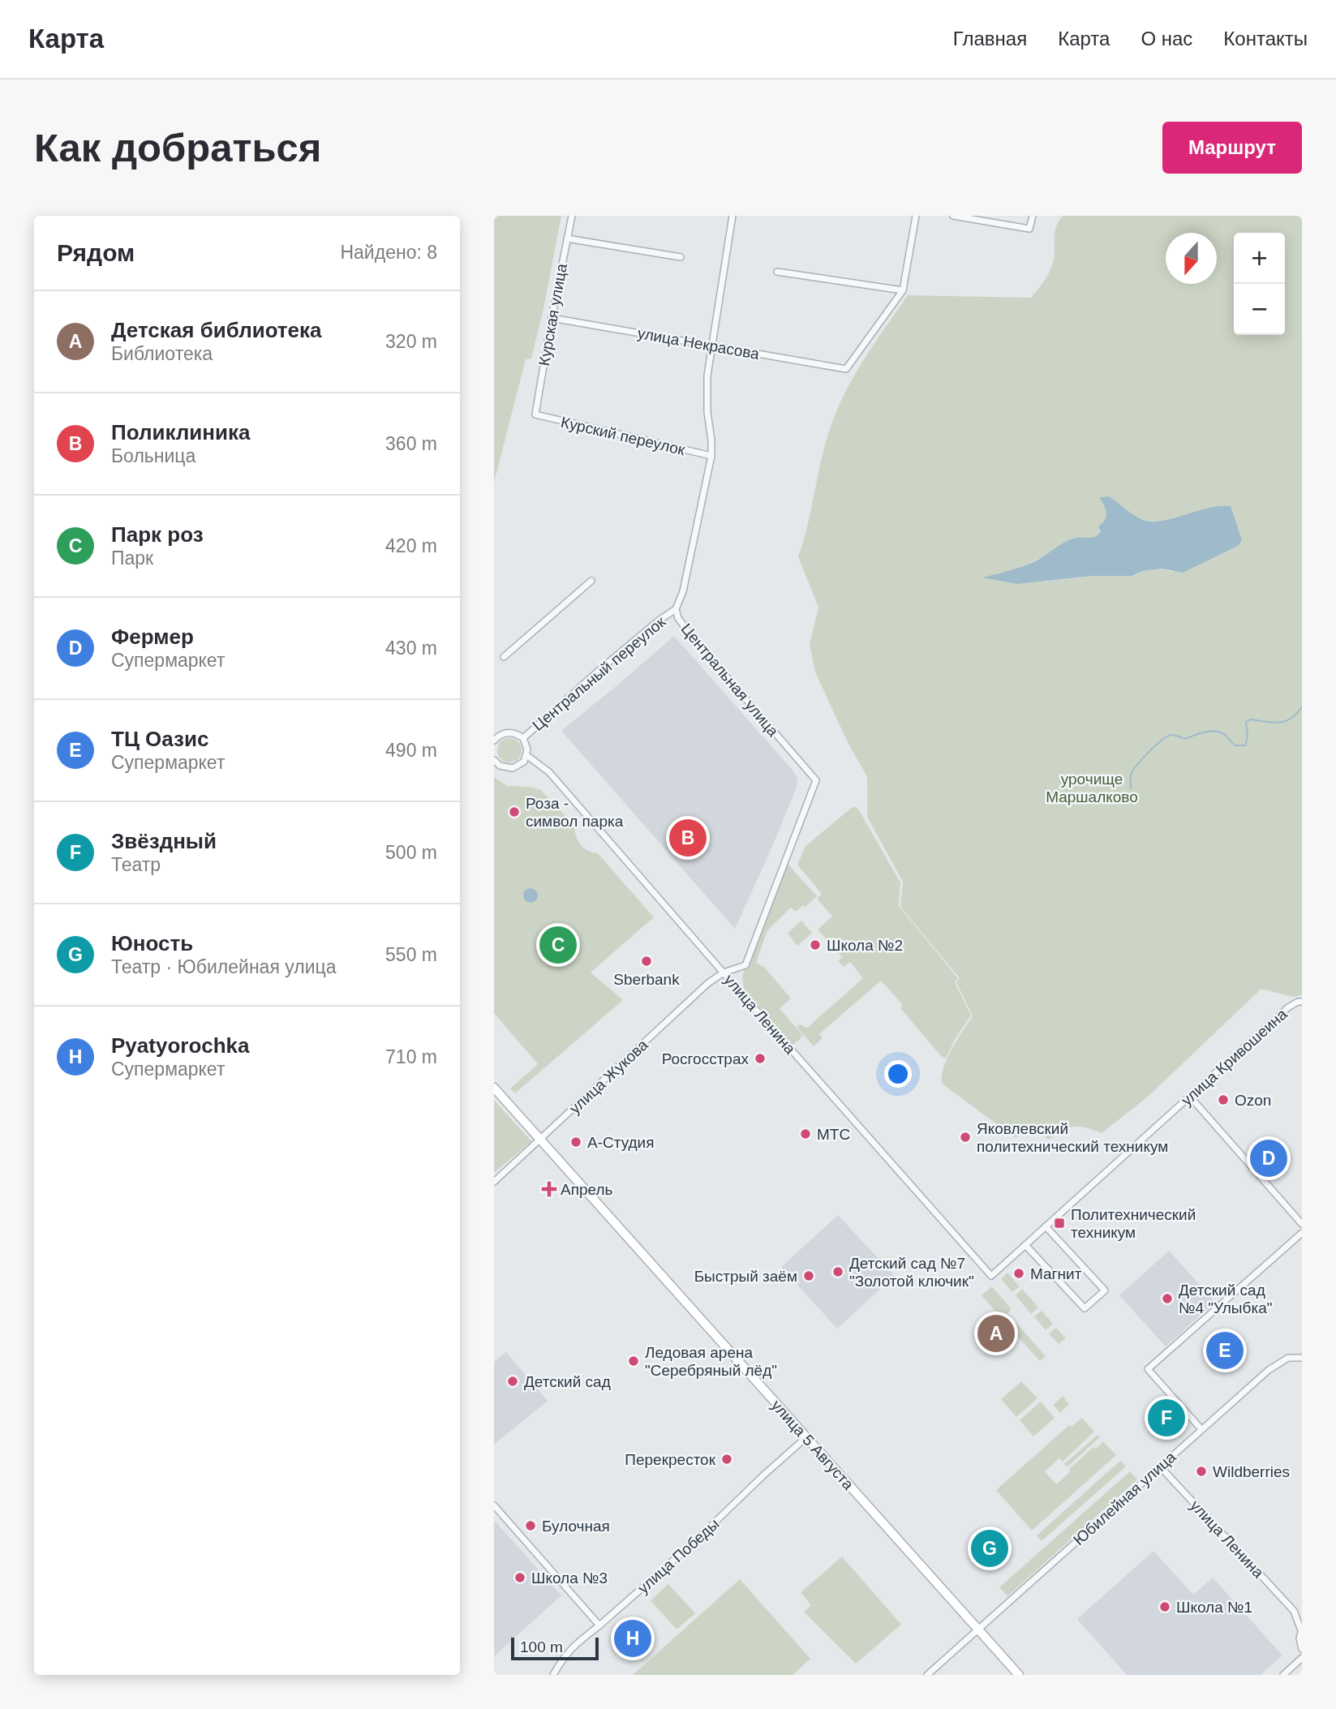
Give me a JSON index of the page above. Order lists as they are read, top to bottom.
{
  "streets": {
    "street": [
      "Курская улица",
      "улица Некрасова",
      "Курский переулок",
      "Центральный переулок",
      "Центральная улица",
      "улица Ленина",
      "улица Кривошеина",
      "улица Жукова",
      "улица 5 Августа",
      "Юбилейная улица",
      "улица Победы"
    ]
  },
  "crossings": [
    ["Курская улица", "улица Некрасова"],
    ["Курская улица", "Курский переулок"],
    ["улица Некрасова", "Центральная улица"],
    ["Курский переулок", "Центральная улица"],
    ["Центральный переулок", "Центральная улица"],
    ["Центральная улица", "улица Ленина"],
    ["Центральная улица", "улица Жукова"],
    ["улица Ленина", "улица Кривошеина"],
    ["улица Ленина", "улица Жукова"],
    ["улица Ленина", "Юбилейная улица"],
    ["улица Жукова", "улица 5 Августа"],
    ["улица 5 Августа", "Юбилейная улица"],
    ["улица 5 Августа", "улица Победы"]
  ],
  "parks": ["урочище Маршалково"],
  "places": {
    "other": [
      "Роза - символ парка",
      "Школа №2",
      "Sberbank",
      "Росгосстрах",
      "Ozon",
      "МТС",
      "Яковлевский политехнический техникум",
      "А-Студия",
      "Детский сад №7 \"Золотой ключик\"",
      "Магнит",
      "Быстрый заём",
      "Детский сад №4 \"Улыбка\"",
      "Ледовая арена \"Серебряный лёд\"",
      "Детский сад",
      "Перекресток",
      "Wildberries",
      "Булочная",
      "Школа №3",
      "Школа №1"
    ],
    "health": ["Апрель"],
    "transit": ["Политехнический техникум"]
  },
  "scale_bar": "100 m",
  "north": "bottom",
  "page": {
    "header": "Карта",
    "nav": [
      "Главная",
      "Карта",
      "О нас",
      "Контакты"
    ],
    "buttons": "Маршрут",
    "title": "Как добраться",
    "heading": ["Рядом", "Найдено: 8"],
    "map_buttons": ["+", "−"],
    "list": [
      {
        "mark": "A",
        "name": "Детская библиотека",
        "note": "Библиотека",
        "value": "320 m"
      },
      {
        "mark": "B",
        "name": "Поликлиника",
        "note": "Больница",
        "value": "360 m"
      },
      {
        "mark": "C",
        "name": "Парк роз",
        "note": "Парк",
        "value": "420 m"
      },
      {
        "mark": "D",
        "name": "Фермер",
        "note": "Супермаркет",
        "value": "430 m"
      },
      {
        "mark": "E",
        "name": "ТЦ Оазис",
        "note": "Супермаркет",
        "value": "490 m"
      },
      {
        "mark": "F",
        "name": "Звёздный",
        "note": "Театр",
        "value": "500 m"
      },
      {
        "mark": "G",
        "name": "Юность",
        "note": "Театр · Юбилейная улица",
        "value": "550 m"
      },
      {
        "mark": "H",
        "name": "Pyatyorochka",
        "note": "Супермаркет",
        "value": "710 m"
      }
    ],
    "pins": [
      "B",
      "C",
      "D",
      "A",
      "E",
      "F",
      "G",
      "H"
    ],
    "scale": "100 m"
  }
}
